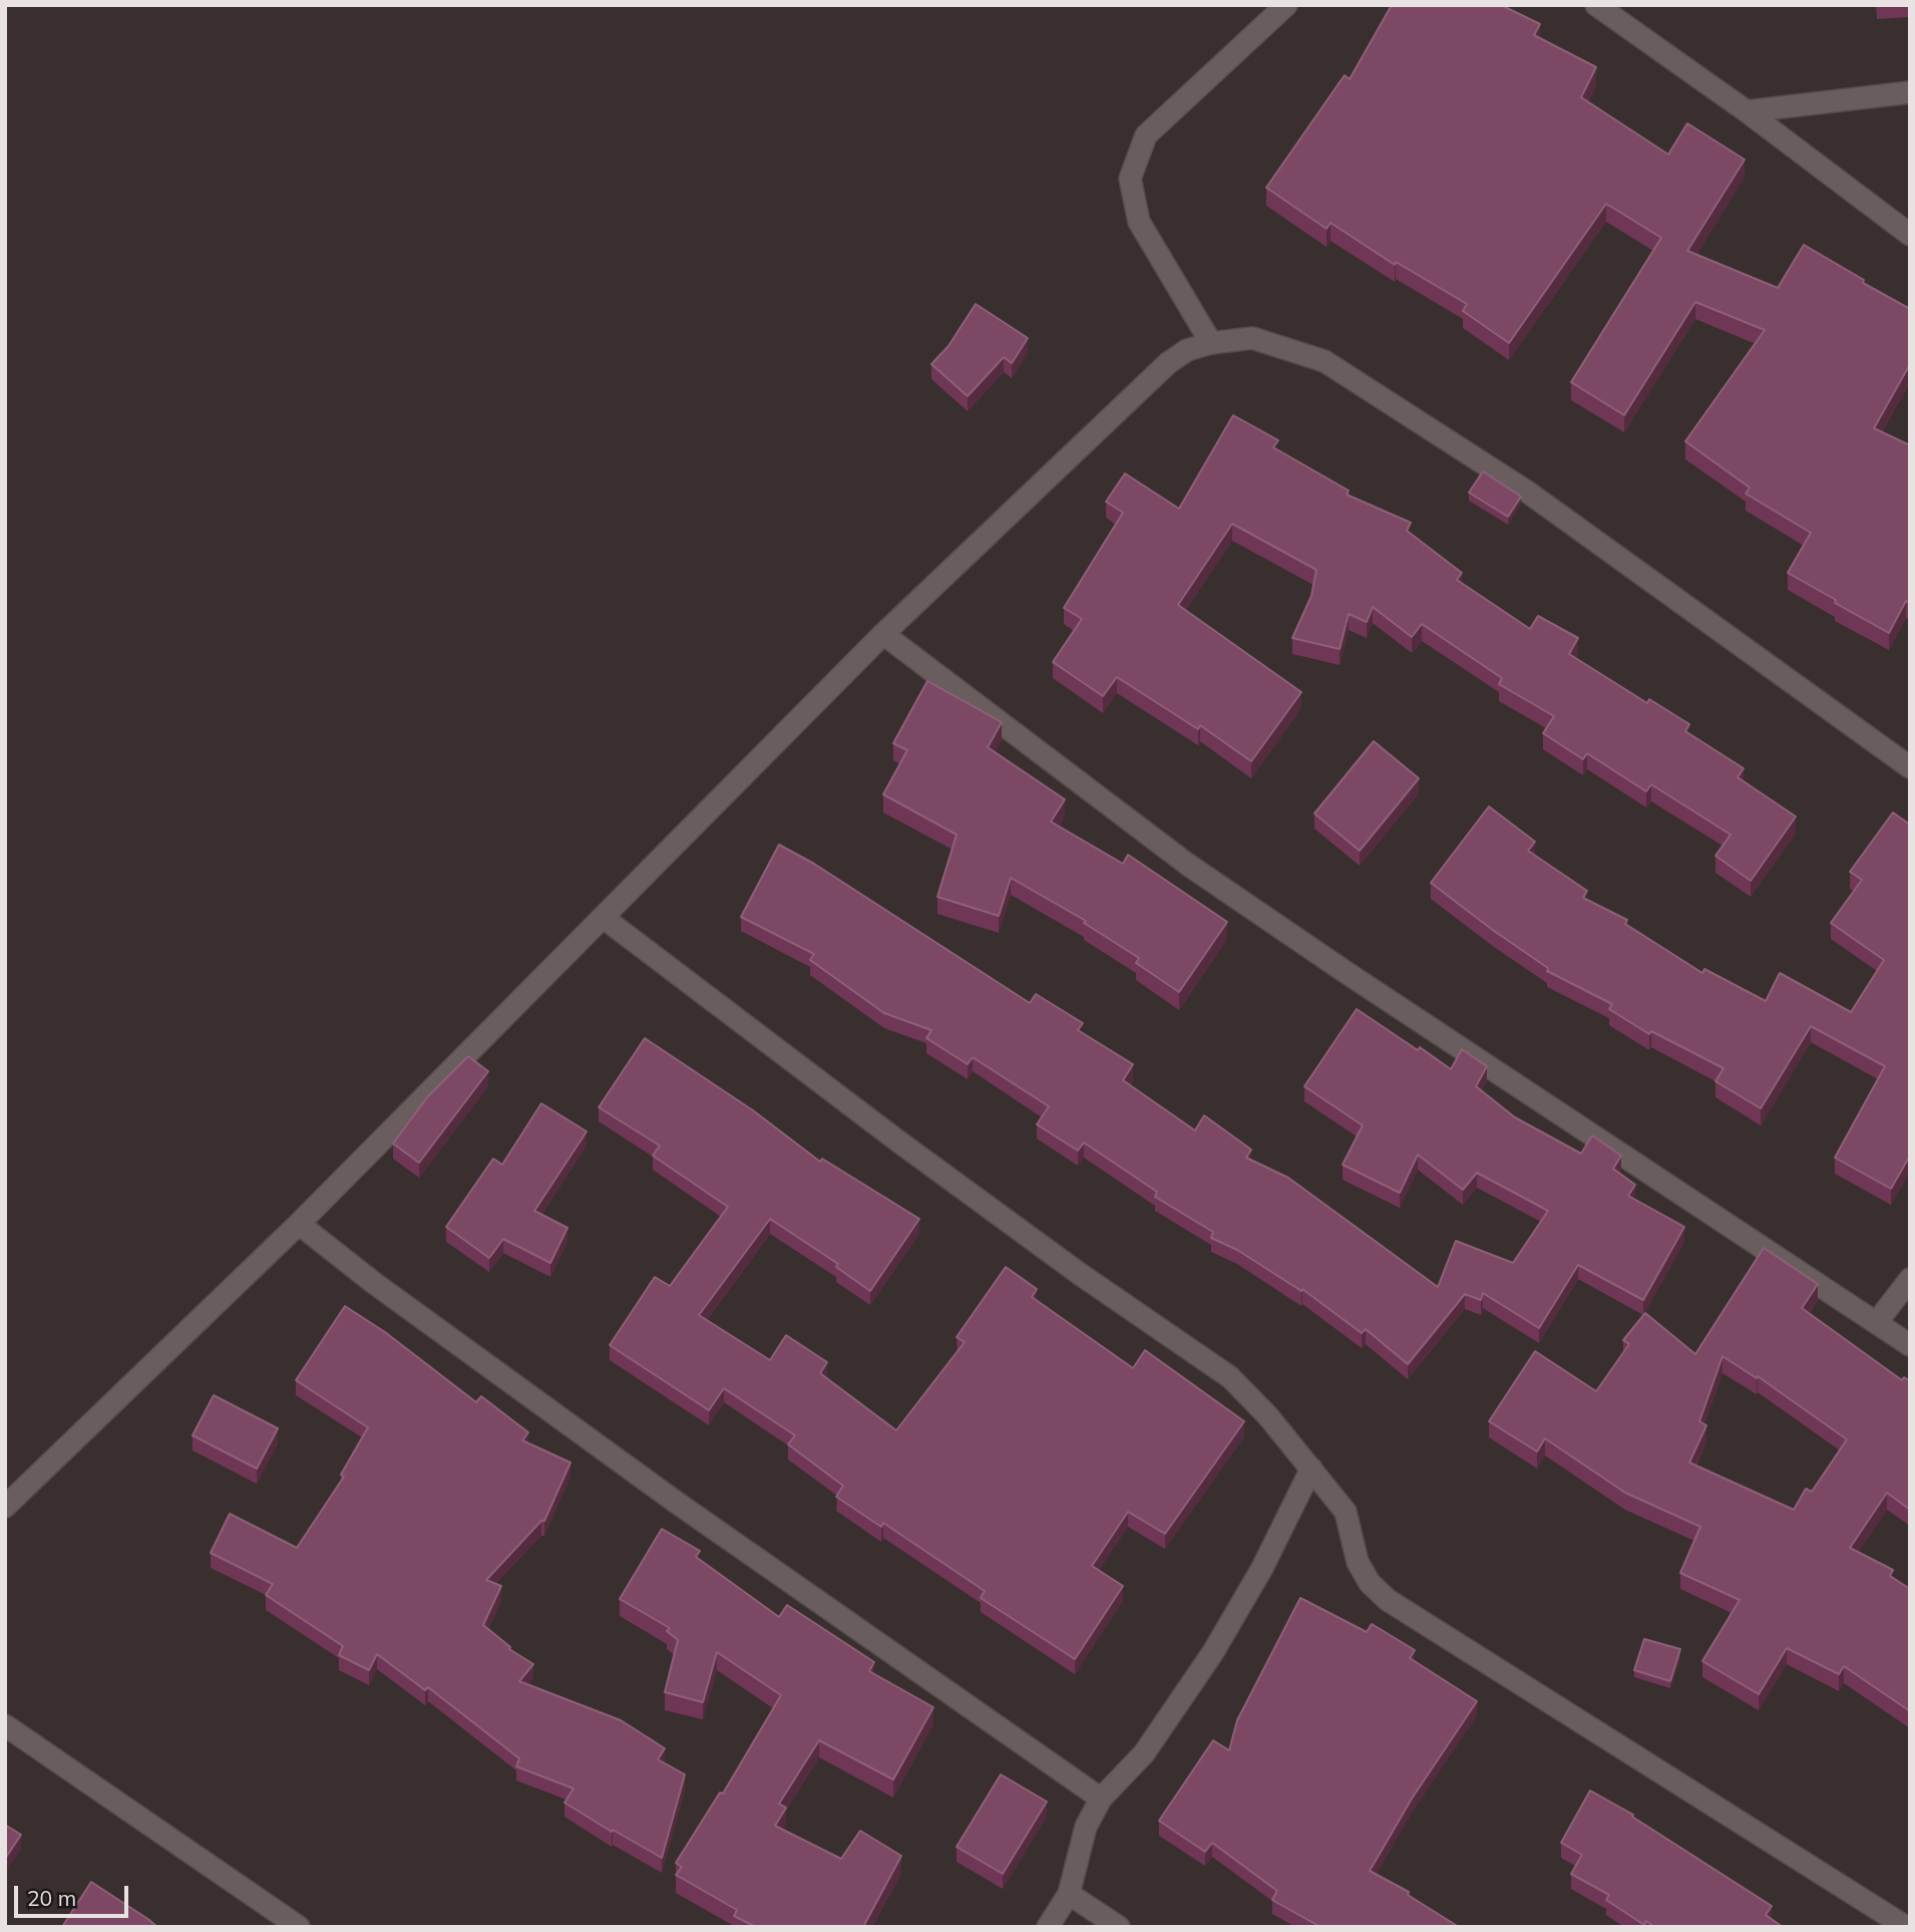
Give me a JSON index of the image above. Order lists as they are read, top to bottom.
{
  "scale_bar": "20 m"
}
